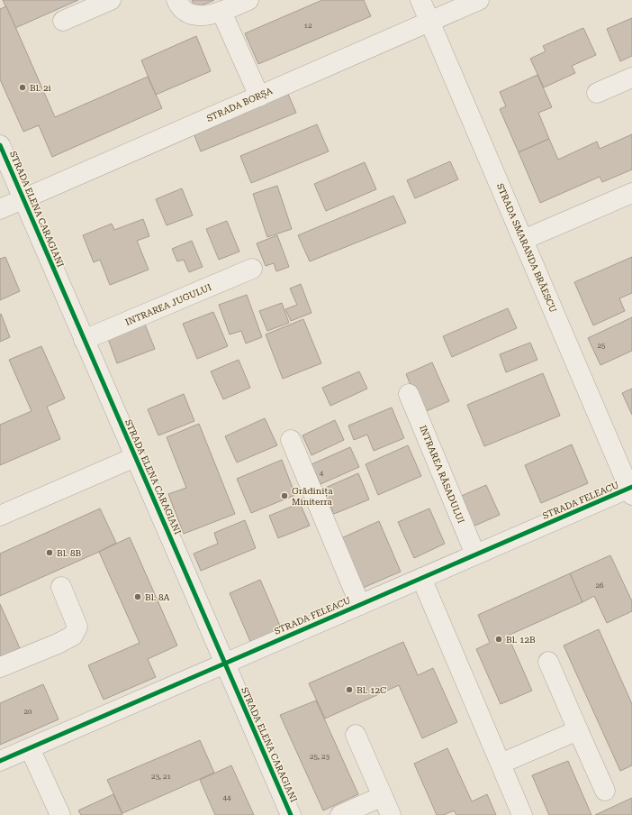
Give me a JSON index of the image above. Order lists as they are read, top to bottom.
{
  "streets": {
    "street": [
      "STRADA BORȘA",
      "STRADA ELENA CARAGIANI",
      "STRADA SMARANDA BRĂESCU",
      "INTRAREA JUGULUI",
      "INTRAREA RĂSADULUI",
      "STRADA FELEACU"
    ]
  },
  "crossings": [
    ["STRADA BORȘA", "STRADA ELENA CARAGIANI"],
    ["STRADA BORȘA", "STRADA SMARANDA BRĂESCU"],
    ["STRADA ELENA CARAGIANI", "INTRAREA JUGULUI"],
    ["STRADA ELENA CARAGIANI", "STRADA FELEACU"],
    ["STRADA SMARANDA BRĂESCU", "STRADA FELEACU"],
    ["INTRAREA RĂSADULUI", "STRADA FELEACU"]
  ],
  "places": [
    "Bl. 2i",
    "Grădinița Miniterra",
    "Bl. 8B",
    "Bl. 8A",
    "Bl. 12B",
    "Bl. 12C"
  ],
  "house_numbers": [
    "12",
    "25",
    "4",
    "26",
    "20",
    "25, 23",
    "23, 21",
    "44"
  ]
}
